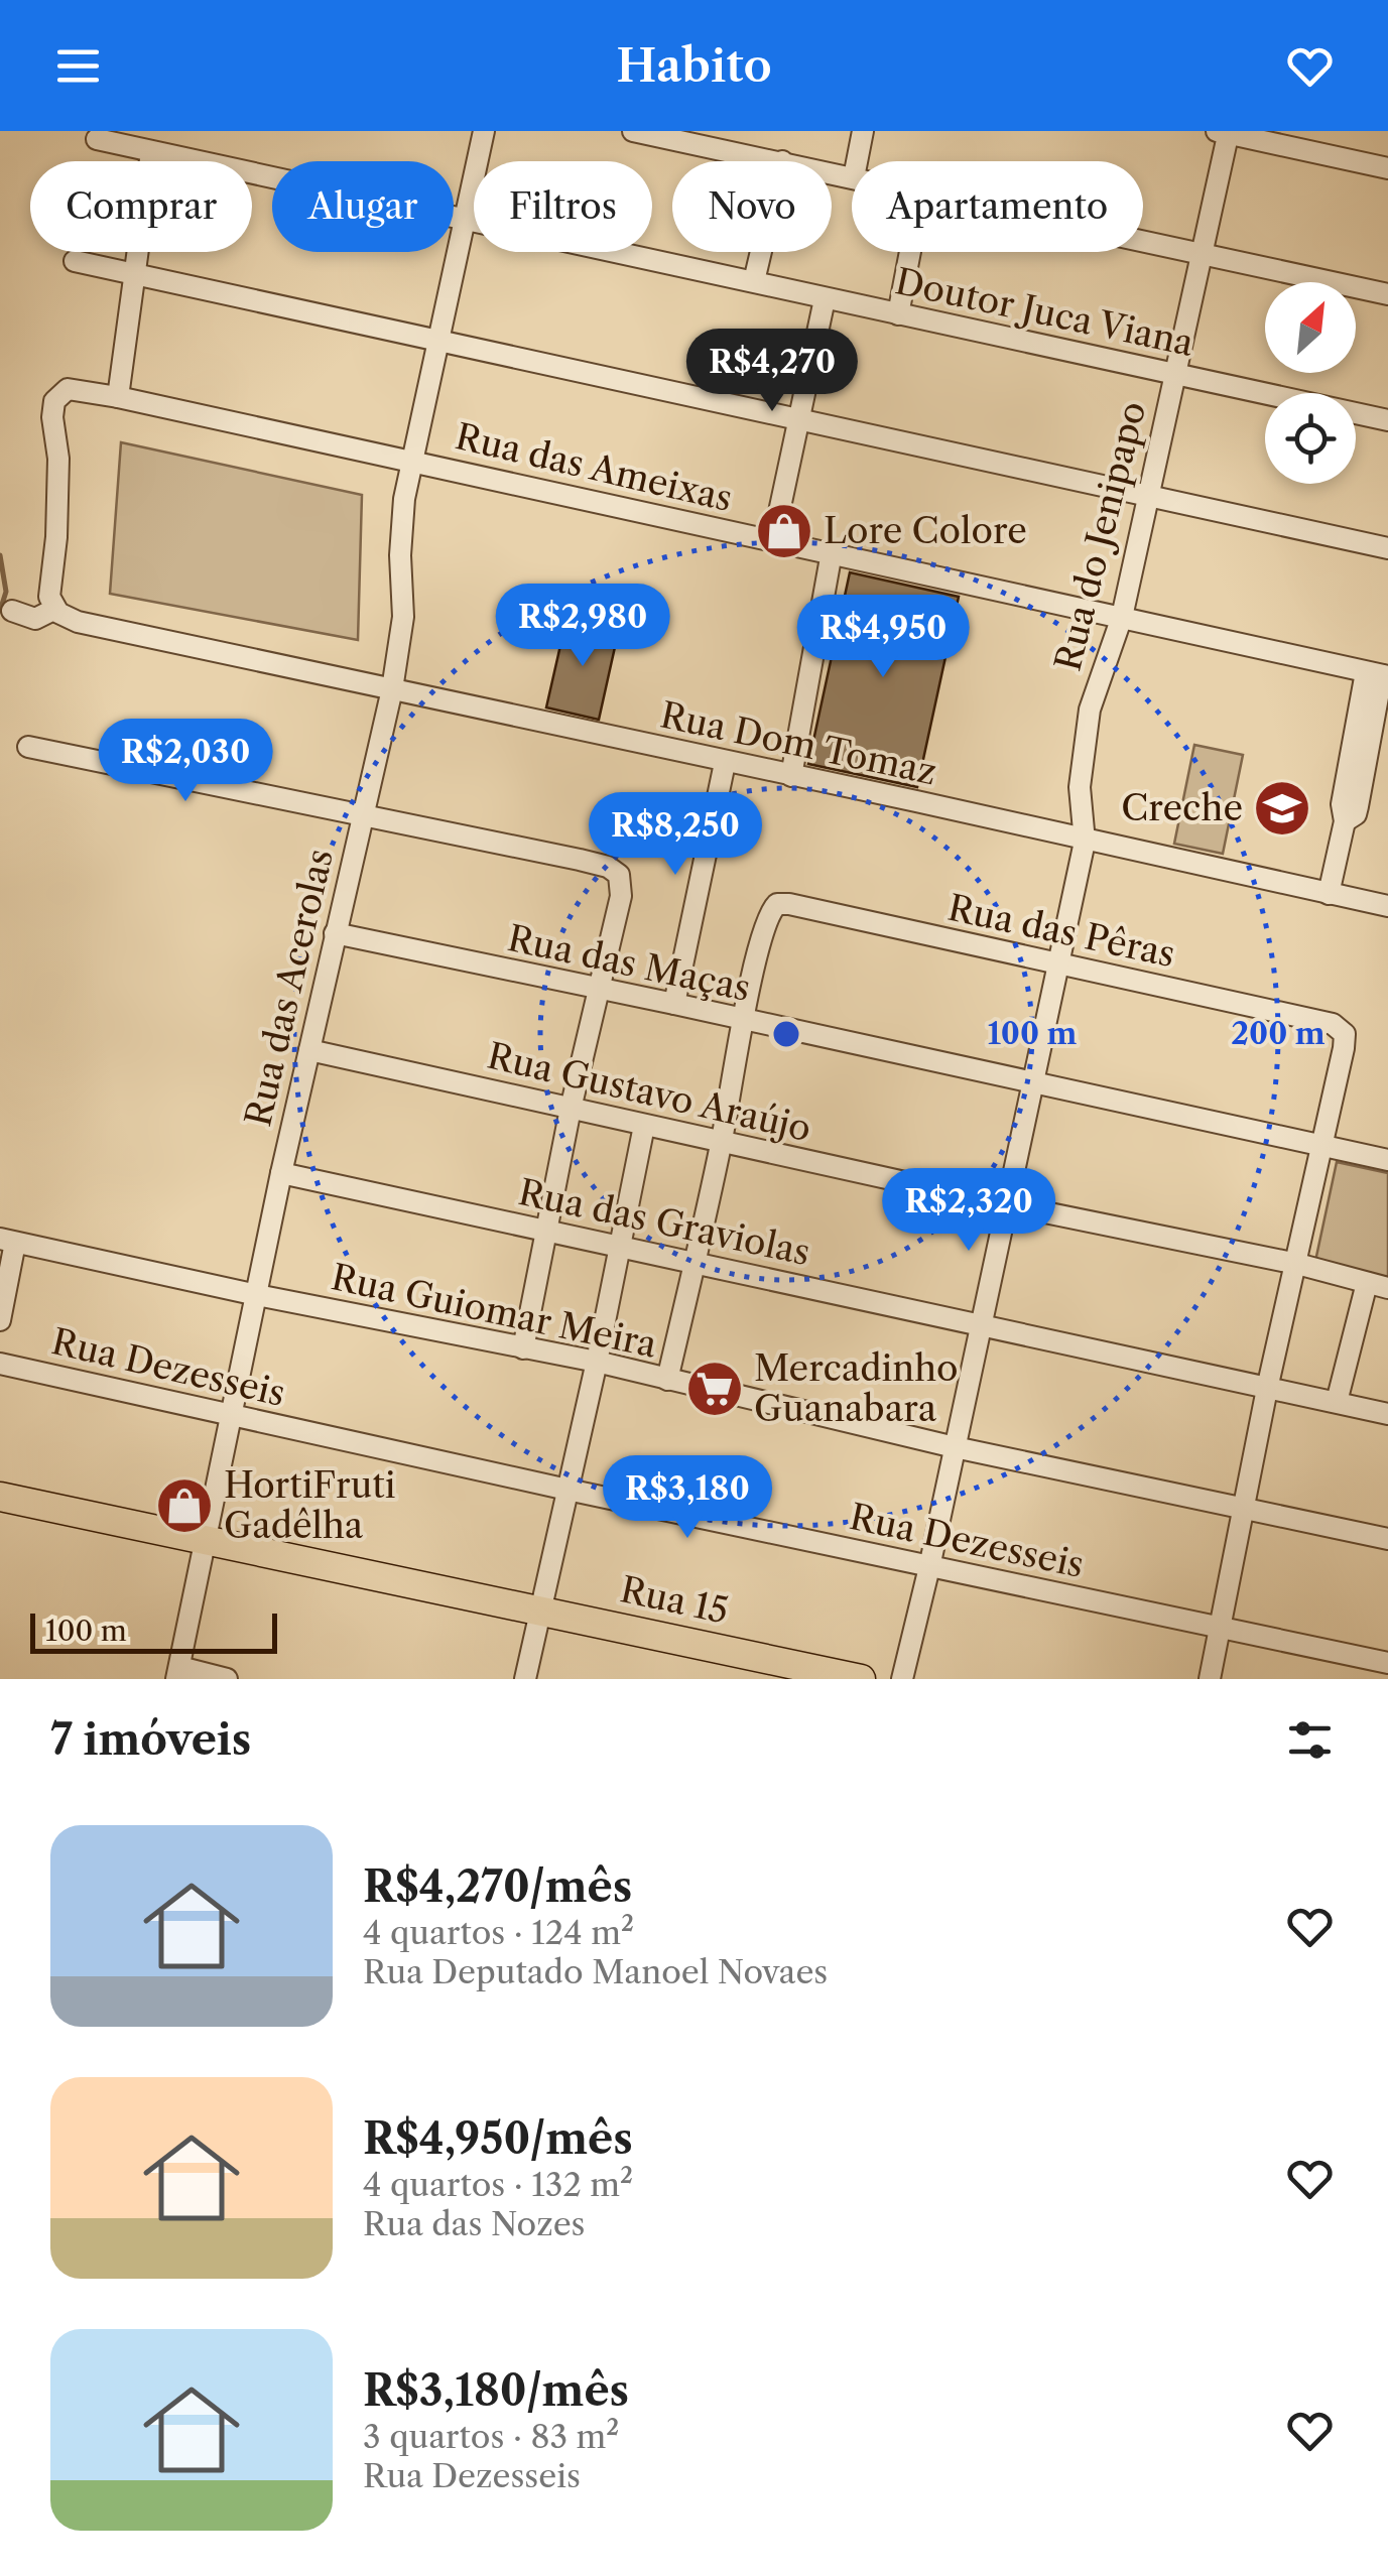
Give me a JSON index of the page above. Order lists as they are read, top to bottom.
{
  "streets": {
    "main road": ["Rua 15"],
    "street": [
      "Doutor Juca Viana",
      "Rua das Ameixas",
      "Rua do Jenipapo",
      "Rua Dom Tomaz",
      "Rua das Pêras",
      "Rua das Maças",
      "Rua das Acerolas",
      "Rua Gustavo Araújo",
      "Rua das Graviolas",
      "Rua Guiomar Meira",
      "Rua Dezesseis"
    ]
  },
  "crossings": [
    ["Doutor Juca Viana", "Rua do Jenipapo"],
    ["Doutor Juca Viana", "Rua das Acerolas"],
    ["Rua das Ameixas", "Rua do Jenipapo"],
    ["Rua das Ameixas", "Rua Dom Tomaz"],
    ["Rua das Ameixas", "Rua das Acerolas"],
    ["Rua do Jenipapo", "Rua Dom Tomaz"],
    ["Rua do Jenipapo", "Rua das Pêras"],
    ["Rua do Jenipapo", "Rua das Maças"],
    ["Rua do Jenipapo", "Rua Gustavo Araújo"],
    ["Rua do Jenipapo", "Rua das Graviolas"],
    ["Rua do Jenipapo", "Rua Guiomar Meira"],
    ["Rua do Jenipapo", "Rua Dezesseis"],
    ["Rua Dom Tomaz", "Rua das Acerolas"],
    ["Rua das Pêras", "Rua das Maças"],
    ["Rua das Maças", "Rua das Acerolas"],
    ["Rua das Acerolas", "Rua Gustavo Araújo"],
    ["Rua das Acerolas", "Rua das Graviolas"],
    ["Rua das Acerolas", "Rua Guiomar Meira"],
    ["Rua das Acerolas", "Rua Dezesseis"],
    ["Rua das Acerolas", "Rua 15"]
  ],
  "places": {
    "shop": ["Lore Colore", "HortiFruti Gadêlha"],
    "school or university": ["Creche"],
    "supermarket": ["Mercadinho Guanabara"]
  },
  "scale_bar": "100 m",
  "north": "top right",
  "page": {
    "header": "Habito",
    "chip": [
      "Comprar",
      "Alugar",
      "Filtros",
      "Novo",
      "Apartamento"
    ],
    "price": [
      "R$4,270",
      "R$2,980",
      "R$4,950",
      "R$2,030",
      "R$8,250",
      "R$2,320",
      "R$3,180"
    ],
    "scale": "100 m",
    "heading": "7 imóveis",
    "list": [
      {
        "name": "R$4,270/mês",
        "note": "4 quartos · 124 m² · Rua Deputado Manoel Novaes"
      },
      {
        "name": "R$4,950/mês",
        "note": "4 quartos · 132 m² · Rua das Nozes"
      },
      {
        "name": "R$3,180/mês",
        "note": "3 quartos · 83 m² · Rua Dezesseis"
      }
    ]
  },
  "rings": ["100 m", "200 m"]
}
